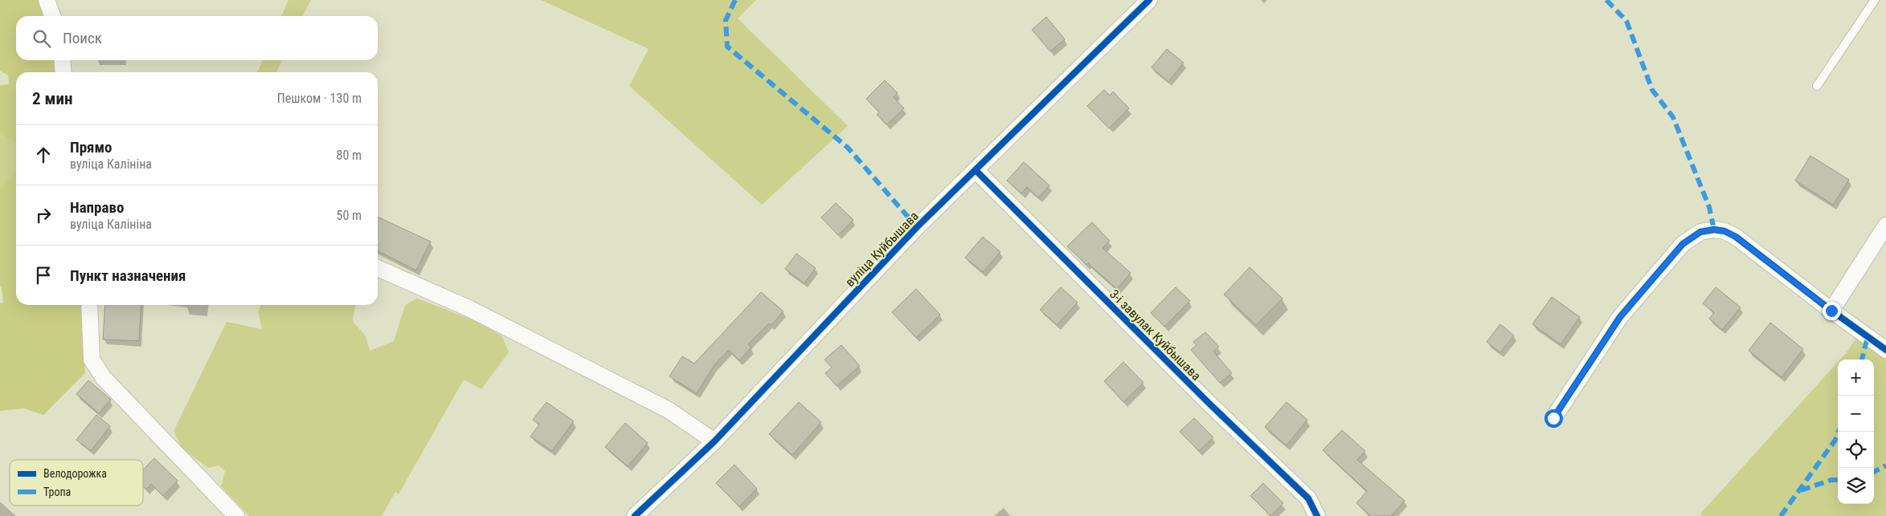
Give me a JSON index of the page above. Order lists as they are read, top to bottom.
{
  "streets": {
    "street": ["вуліца Куйбышава", "3-і завулак Куйбышава"]
  },
  "crossings": [
    ["вуліца Куйбышава", "3-і завулак Куйбышава"]
  ],
  "legend": ["Велодорожка", "Тропа"],
  "page": {
    "search": "Поиск",
    "heading": ["2 мин", "Пешком · 130 m"],
    "list": [
      ["Прямо", "вуліца Калініна", "80 m"],
      ["Направо", "вуліца Калініна", "50 m"],
      "Пункт назначения"
    ],
    "map_buttons": ["+", "−"]
  }
}
